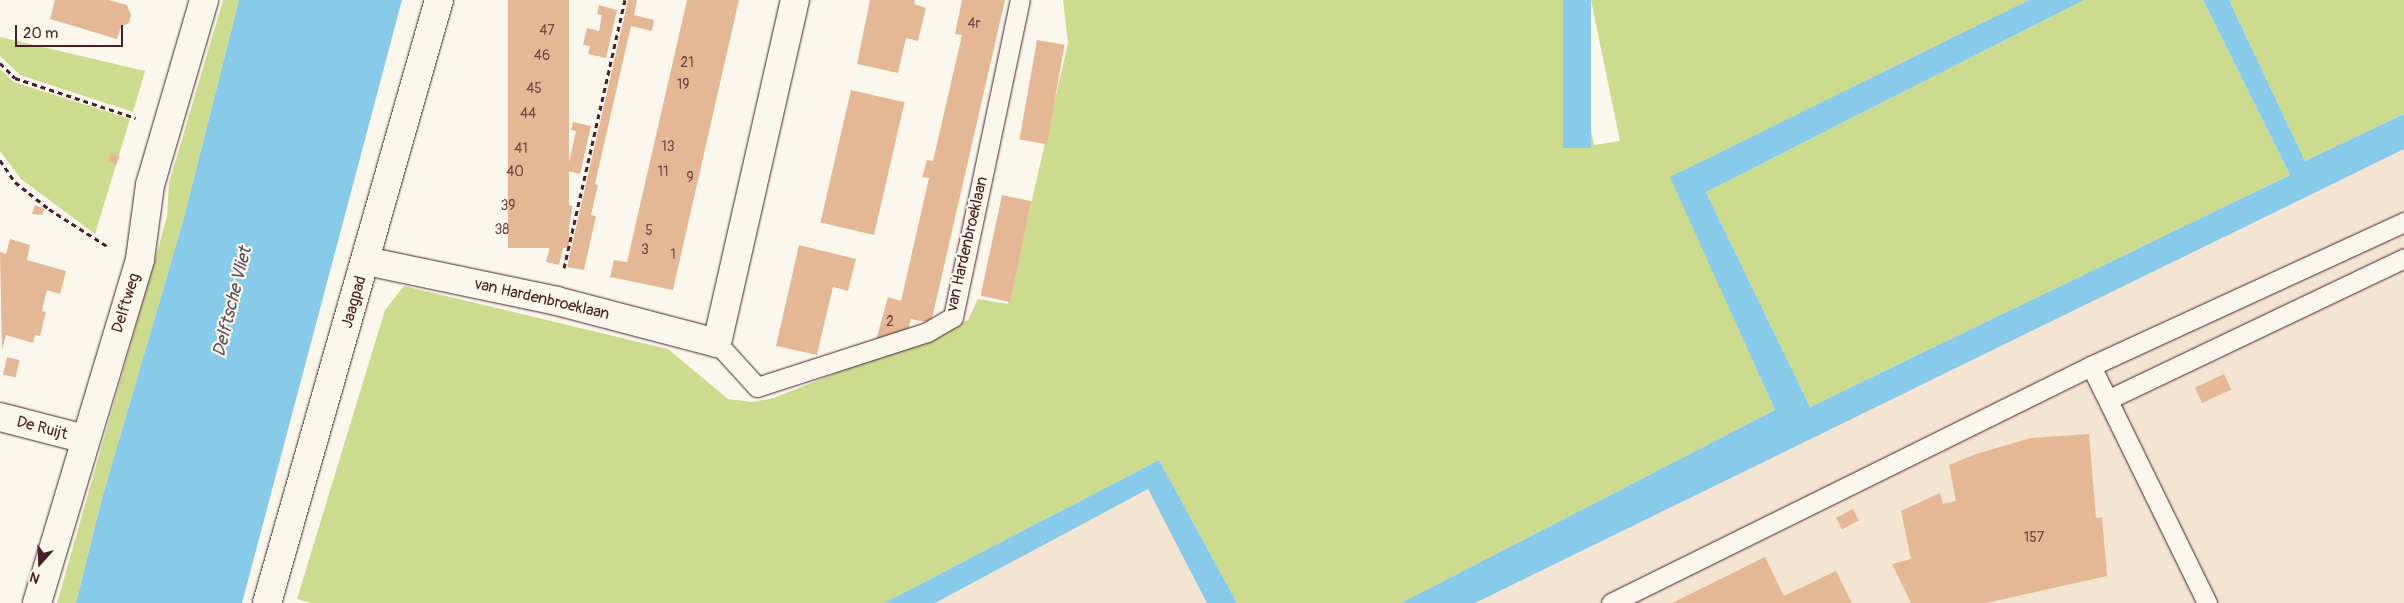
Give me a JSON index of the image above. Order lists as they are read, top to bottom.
{
  "streets": {
    "street": [
      "van Hardenbroeklaan",
      "Jaagpad",
      "Delftweg",
      "De Ruijt"
    ]
  },
  "crossings": [
    ["van Hardenbroeklaan", "Jaagpad"],
    ["Delftweg", "De Ruijt"]
  ],
  "water": ["Delftsche Vliet"],
  "house_numbers": [
    "4r",
    "47",
    "46",
    "21",
    "19",
    "45",
    "44",
    "13",
    "41",
    "40",
    "11",
    "9",
    "39",
    "38",
    "5",
    "3",
    "1",
    "2",
    "157"
  ],
  "scale_bar": "20 m",
  "north": "bottom"
}
